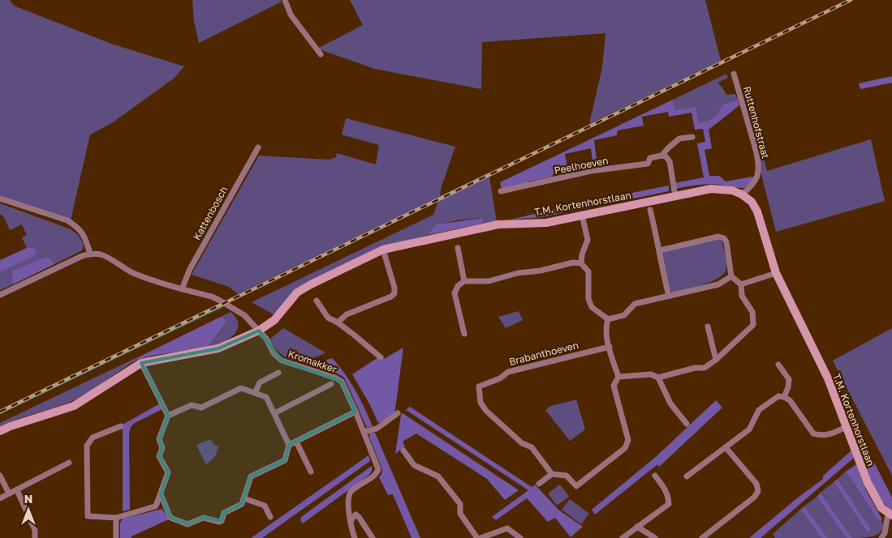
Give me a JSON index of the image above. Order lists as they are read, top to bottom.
{
  "streets": {
    "street": [
      "Ruttenhofstraat",
      "Peelhoeven",
      "T.M. Kortenhorstlaan",
      "Kattenbosch",
      "Brabanthoeven",
      "Kromakker"
    ]
  },
  "crossings": [
    ["Ruttenhofstraat", "T.M. Kortenhorstlaan"],
    ["T.M. Kortenhorstlaan", "Kromakker"],
    ["Kattenbosch", "Kromakker"]
  ],
  "north": "top"
}
